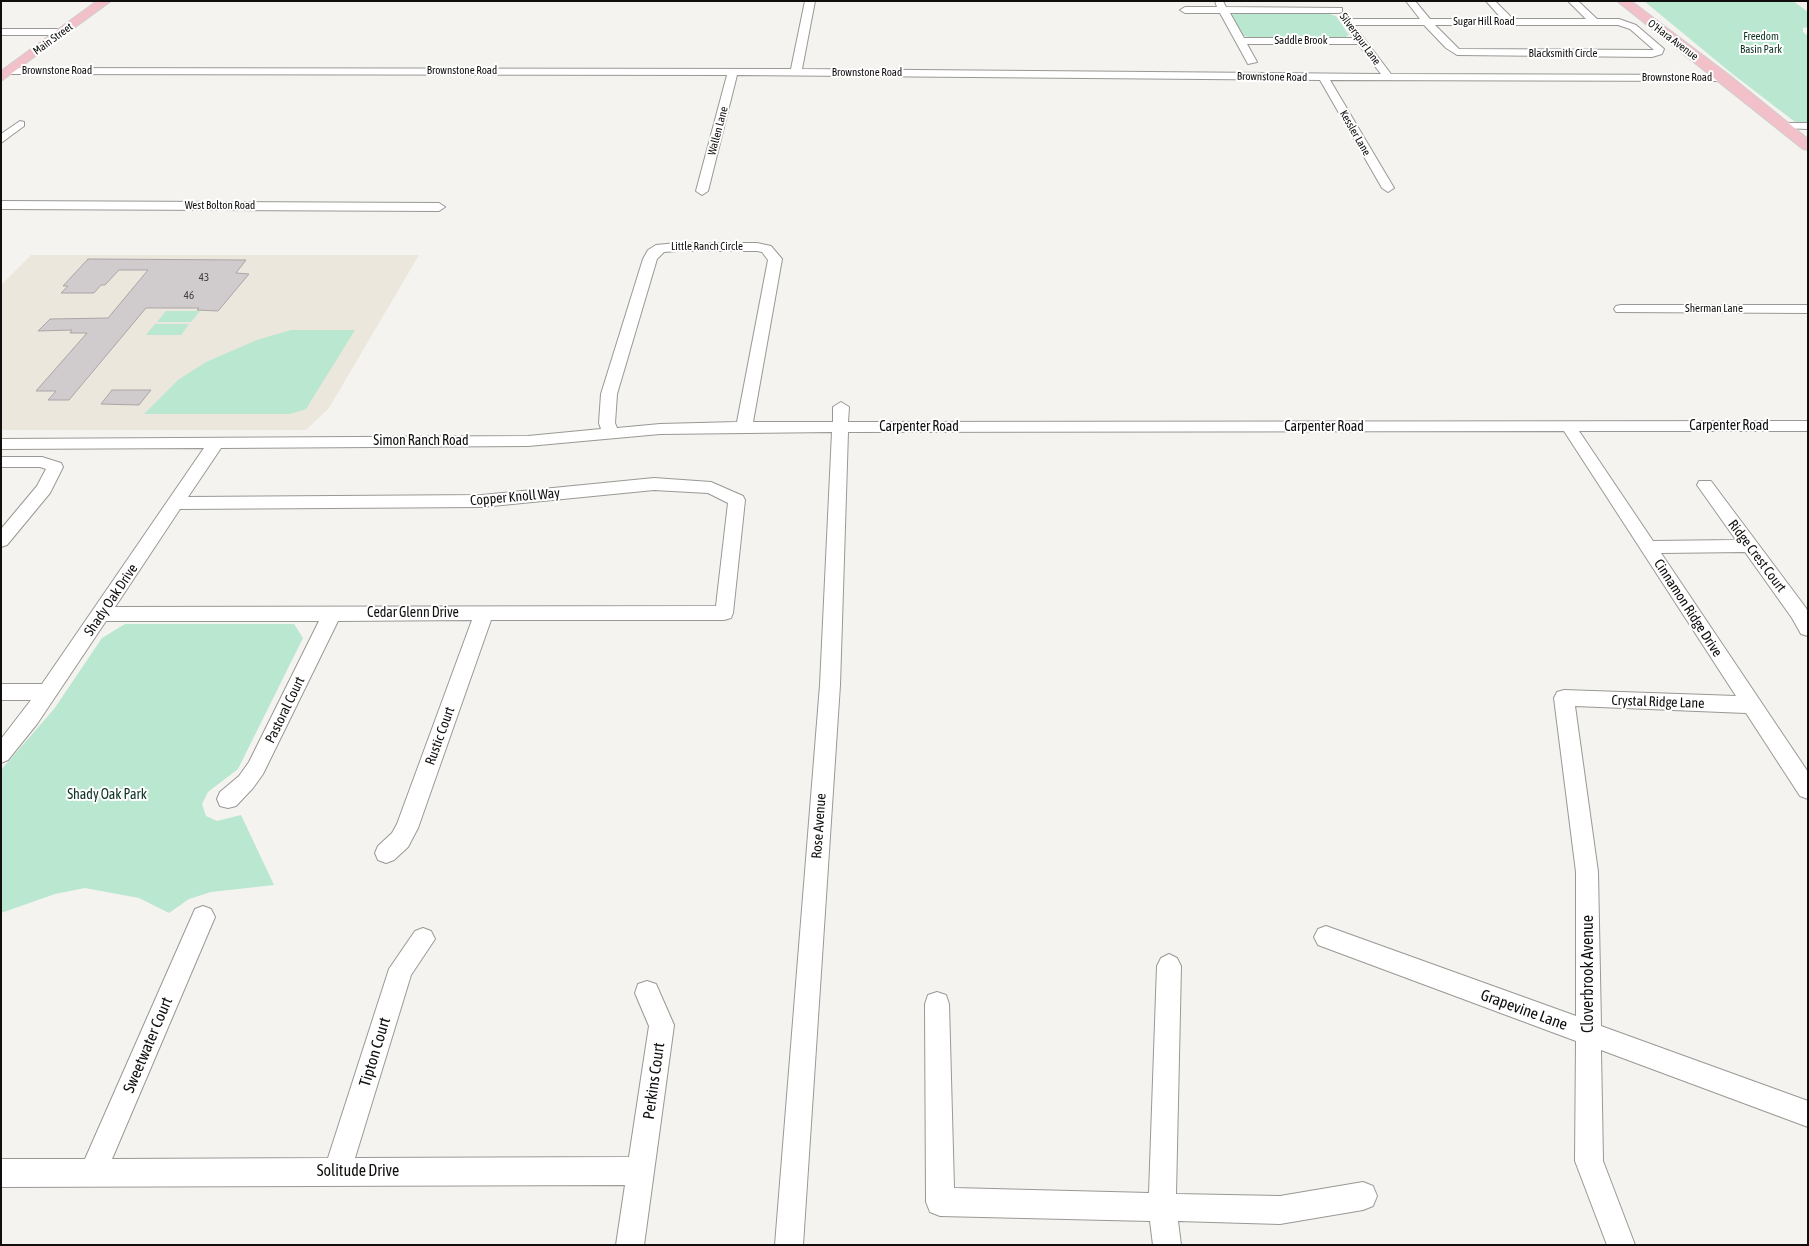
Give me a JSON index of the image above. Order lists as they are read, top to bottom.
{
  "streets": {
    "main road": ["Main Street", "O'Hara Avenue"],
    "street": [
      "Sugar Hill Road",
      "Silverspur Lane",
      "Saddle Brook",
      "Blacksmith Circle",
      "Brownstone Road",
      "Wallen Lane",
      "Kessler Lane",
      "West Bolton Road",
      "Little Ranch Circle",
      "Sherman Lane",
      "Carpenter Road",
      "Simon Ranch Road",
      "Copper Knoll Way",
      "Ridge Crest Court",
      "Shady Oak Drive",
      "Cinnamon Ridge Drive",
      "Cedar Glenn Drive",
      "Crystal Ridge Lane",
      "Pastoral Court",
      "Rustic Court",
      "Rose Avenue",
      "Cloverbrook Avenue",
      "Grapevine Lane",
      "Sweetwater Court",
      "Tipton Court",
      "Perkins Court",
      "Solitude Drive"
    ]
  },
  "crossings": [
    ["Sugar Hill Road", "Silverspur Lane"],
    ["Sugar Hill Road", "Blacksmith Circle"],
    ["Main Street", "Brownstone Road"],
    ["Silverspur Lane", "Saddle Brook"],
    ["Silverspur Lane", "Brownstone Road"],
    ["O'Hara Avenue", "Brownstone Road"],
    ["Brownstone Road", "Wallen Lane"],
    ["Brownstone Road", "Kessler Lane"],
    ["Little Ranch Circle", "Simon Ranch Road"],
    ["Carpenter Road", "Simon Ranch Road"],
    ["Carpenter Road", "Cinnamon Ridge Drive"],
    ["Carpenter Road", "Rose Avenue"],
    ["Simon Ranch Road", "Shady Oak Drive"],
    ["Simon Ranch Road", "Rose Avenue"],
    ["Copper Knoll Way", "Shady Oak Drive"],
    ["Copper Knoll Way", "Cedar Glenn Drive"],
    ["Shady Oak Drive", "Cedar Glenn Drive"],
    ["Cinnamon Ridge Drive", "Crystal Ridge Lane"],
    ["Cedar Glenn Drive", "Pastoral Court"],
    ["Cedar Glenn Drive", "Rustic Court"],
    ["Crystal Ridge Lane", "Cloverbrook Avenue"],
    ["Cloverbrook Avenue", "Grapevine Lane"],
    ["Sweetwater Court", "Solitude Drive"],
    ["Tipton Court", "Solitude Drive"],
    ["Perkins Court", "Solitude Drive"]
  ],
  "parks": ["Freedom Basin Park", "Shady Oak Park"],
  "house_numbers": ["43", "46"]
}
